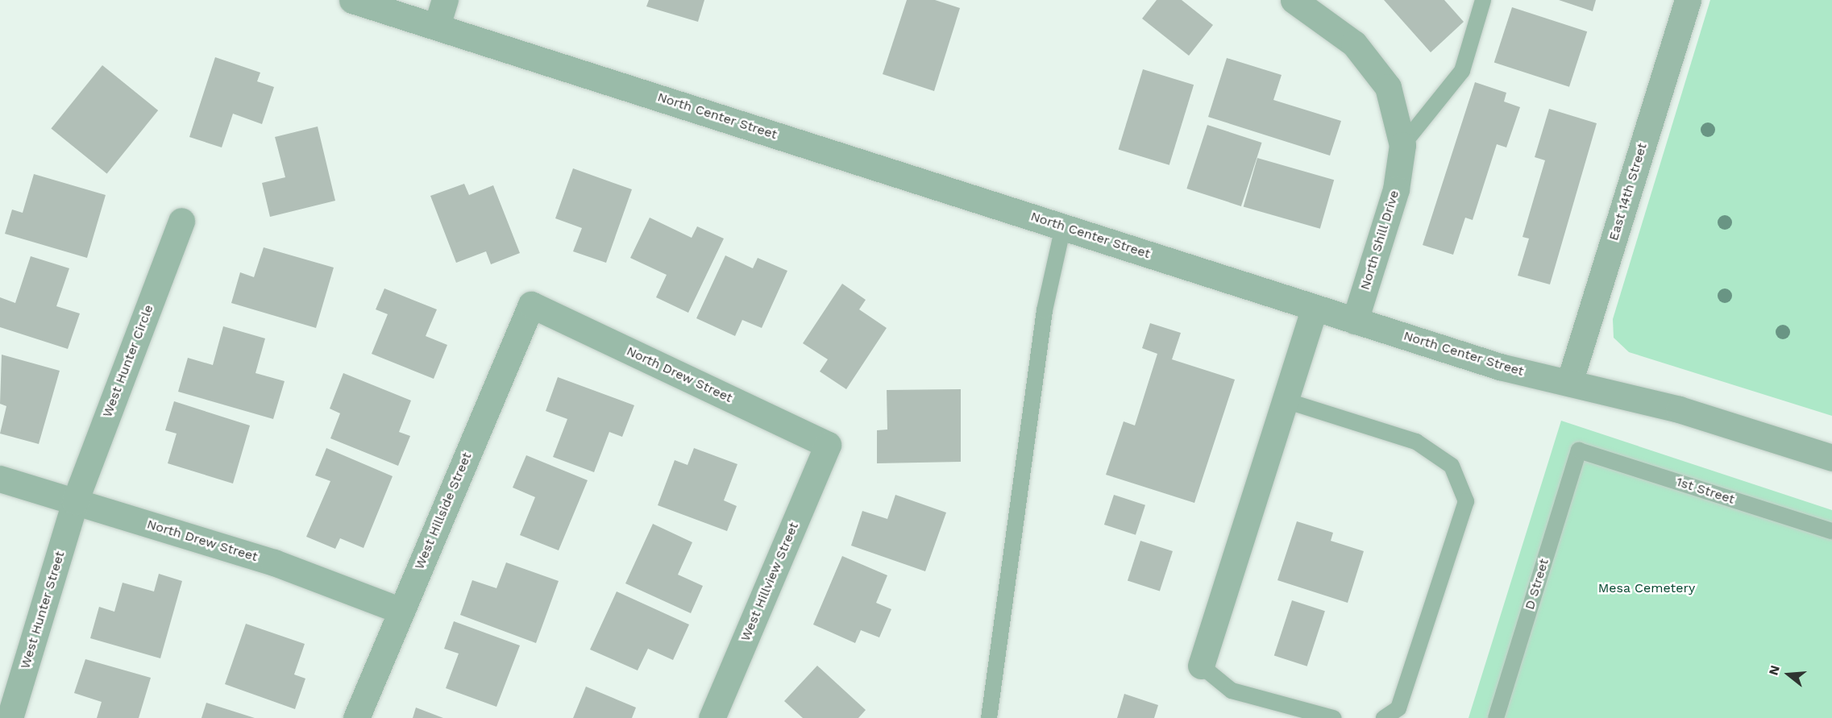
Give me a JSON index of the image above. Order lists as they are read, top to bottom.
{
  "streets": {
    "street": [
      "North Center Street",
      "East 14th Street",
      "North Shill Drive",
      "West Hunter Circle",
      "North Drew Street",
      "West Hillside Street",
      "West Hillview Street",
      "West Hunter Street"
    ],
    "lane": ["1st Street", "D Street"]
  },
  "crossings": [
    ["North Center Street", "East 14th Street"],
    ["North Center Street", "North Shill Drive"],
    ["West Hunter Circle", "North Drew Street"],
    ["West Hunter Circle", "West Hunter Street"],
    ["North Drew Street", "West Hillside Street"],
    ["North Drew Street", "West Hillview Street"],
    ["North Drew Street", "West Hunter Street"],
    ["1st Street", "D Street"]
  ],
  "parks": ["Mesa Cemetery"],
  "north": "left"
}
